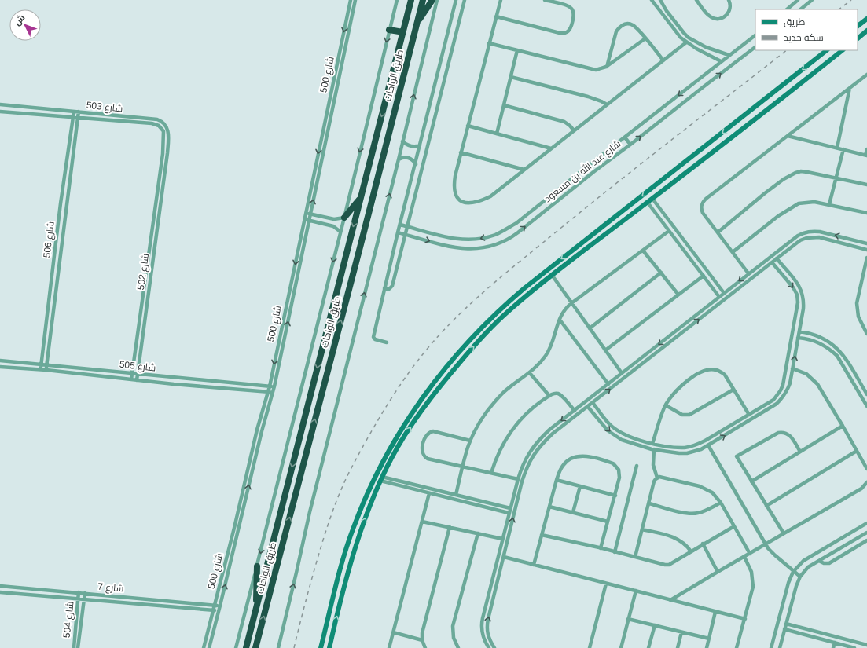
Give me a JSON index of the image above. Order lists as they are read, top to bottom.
{
  "streets": {
    "highway": ["طريق الواحات"],
    "street": [
      "شارع 500",
      "شارع 503",
      "شارع عبد الله بن مسعود",
      "شارع 506",
      "شارع 502",
      "شارع 505",
      "شارع 7",
      "شارع 504"
    ]
  },
  "crossings": [
    ["شارع 500", "شارع 505"],
    ["شارع 500", "شارع 7"],
    ["شارع 503", "شارع 506"],
    ["شارع 503", "شارع 502"],
    ["شارع 506", "شارع 505"],
    ["شارع 502", "شارع 505"],
    ["شارع 7", "شارع 504"]
  ],
  "legend": ["طريق", "سكة حديد"],
  "north": "top left"
}
